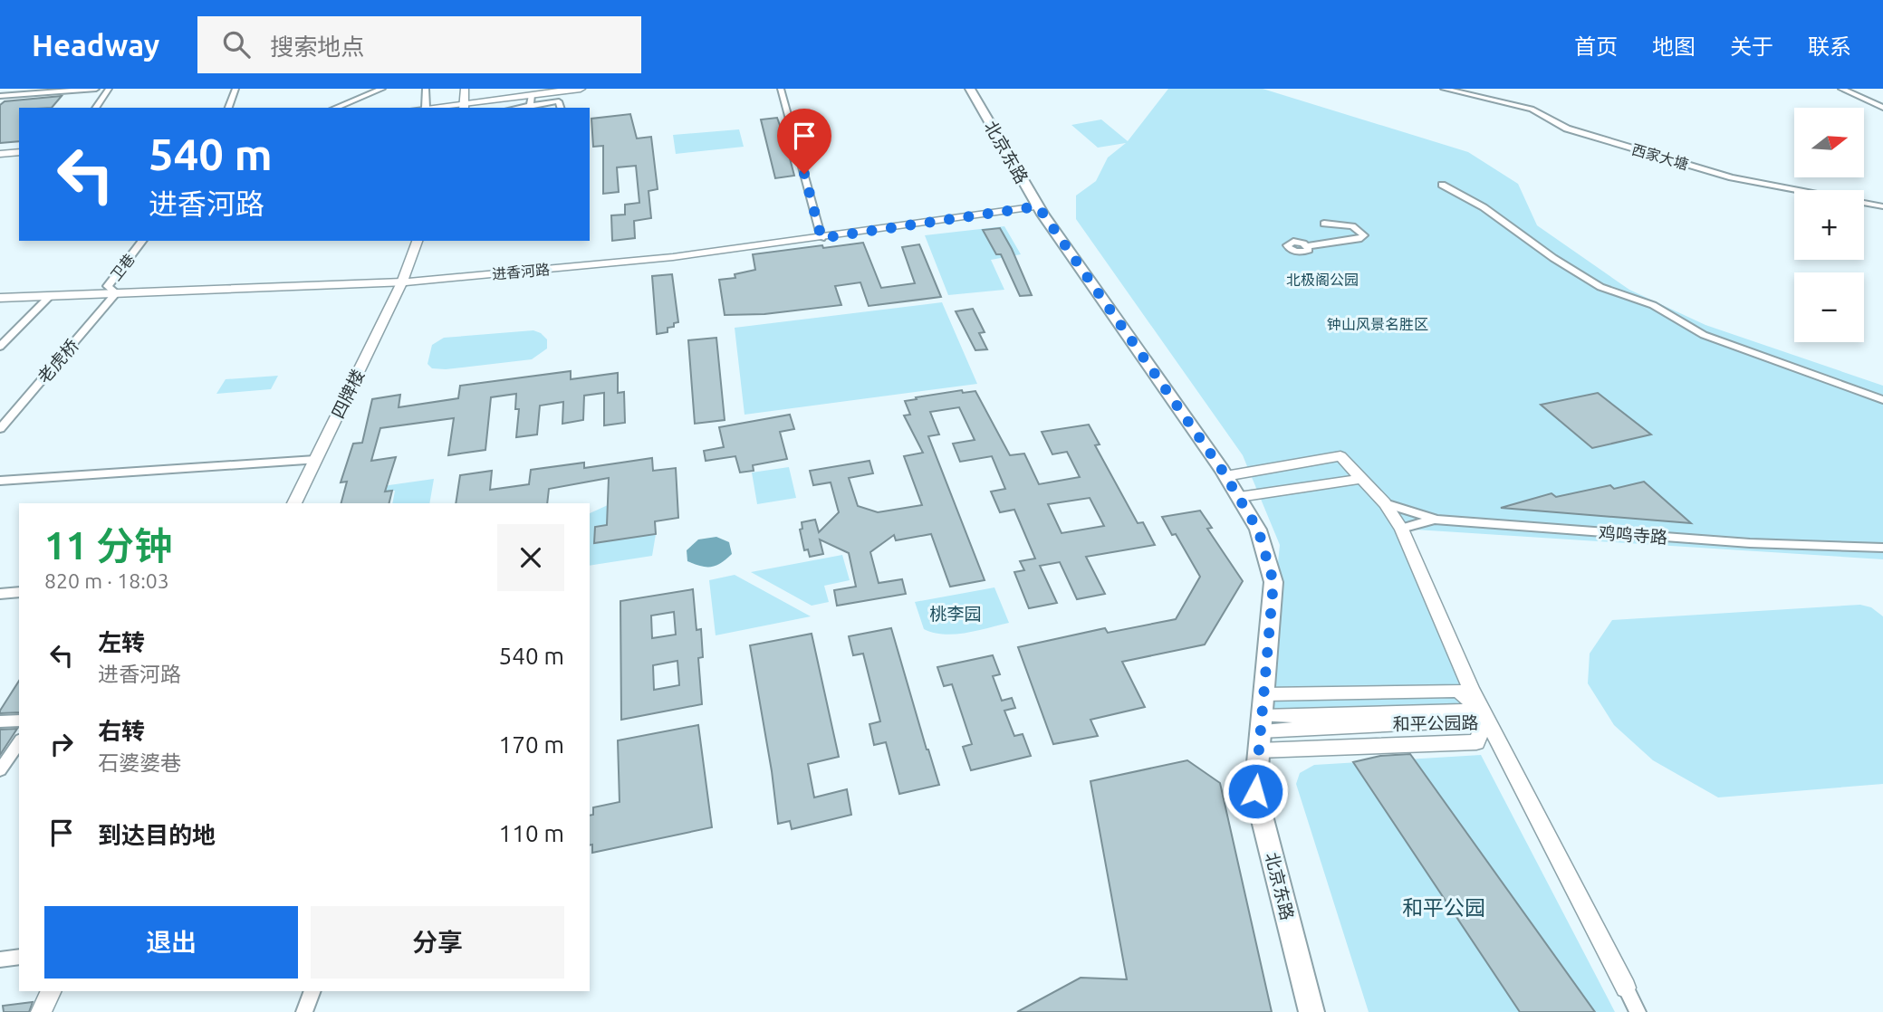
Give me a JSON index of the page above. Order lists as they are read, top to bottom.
{
  "streets": {
    "main road": ["北京东路", "进香河路"],
    "street": [
      "西家大塘",
      "卫巷",
      "老虎桥",
      "四牌楼",
      "鸡鸣寺路",
      "和平公园路"
    ]
  },
  "crossings": [
    ["北京东路", "进香河路"],
    ["北京东路", "和平公园路"],
    ["卫巷", "进香河路"],
    ["卫巷", "老虎桥"],
    ["进香河路", "老虎桥"],
    ["进香河路", "四牌楼"]
  ],
  "parks": [
    "北极阁公园",
    "钟山风景名胜区",
    "桃李园",
    "和平公园"
  ],
  "north": "right",
  "page": {
    "header": "Headway",
    "search": "搜索地点",
    "nav": [
      "首页",
      "地图",
      "关于",
      "联系"
    ],
    "map_buttons": ["+", "−"],
    "turn": ["540 m", "进香河路"],
    "heading": ["11 分钟", "820 m · 18:03"],
    "list": [
      {
        "name": "左转",
        "note": "进香河路",
        "value": "540 m"
      },
      {
        "name": "右转",
        "note": "石婆婆巷",
        "value": "170 m"
      },
      {
        "name": "到达目的地",
        "value": "110 m"
      }
    ],
    "buttons": ["退出", "分享"]
  }
}
